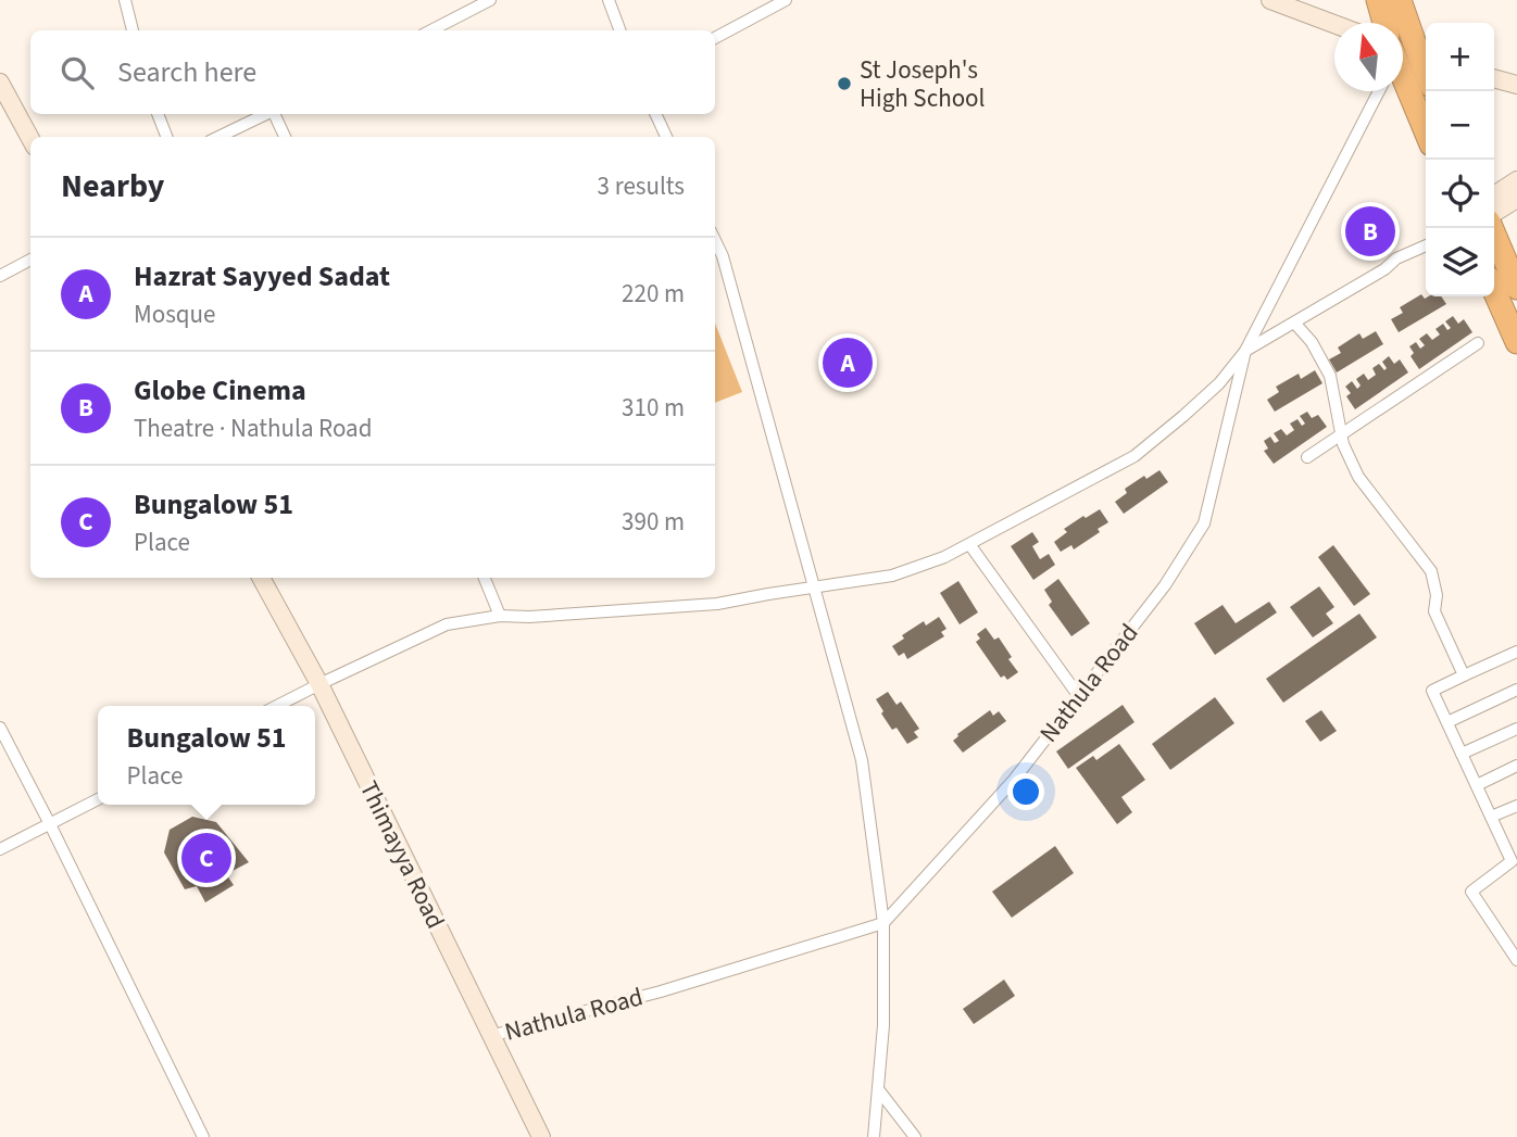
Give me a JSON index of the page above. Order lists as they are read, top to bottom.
{
  "streets": {
    "street": ["Nathula Road", "Thimayya Road"]
  },
  "crossings": [
    ["Nathula Road", "Thimayya Road"]
  ],
  "places": ["St Joseph's High School"],
  "north": "top",
  "page": {
    "map_buttons": ["+", "−"],
    "search": "Search here",
    "heading": ["Nearby", "3 results"],
    "pins": ["B", "A", "C"],
    "list": [
      {
        "mark": "A",
        "name": "Hazrat Sayyed Sadat",
        "note": "Mosque",
        "value": "220 m"
      },
      {
        "mark": "B",
        "name": "Globe Cinema",
        "note": "Theatre · Nathula Road",
        "value": "310 m"
      },
      {
        "mark": "C",
        "name": "Bungalow 51",
        "note": "Place",
        "value": "390 m"
      }
    ],
    "popup": ["Bungalow 51", "Place"]
  }
}
